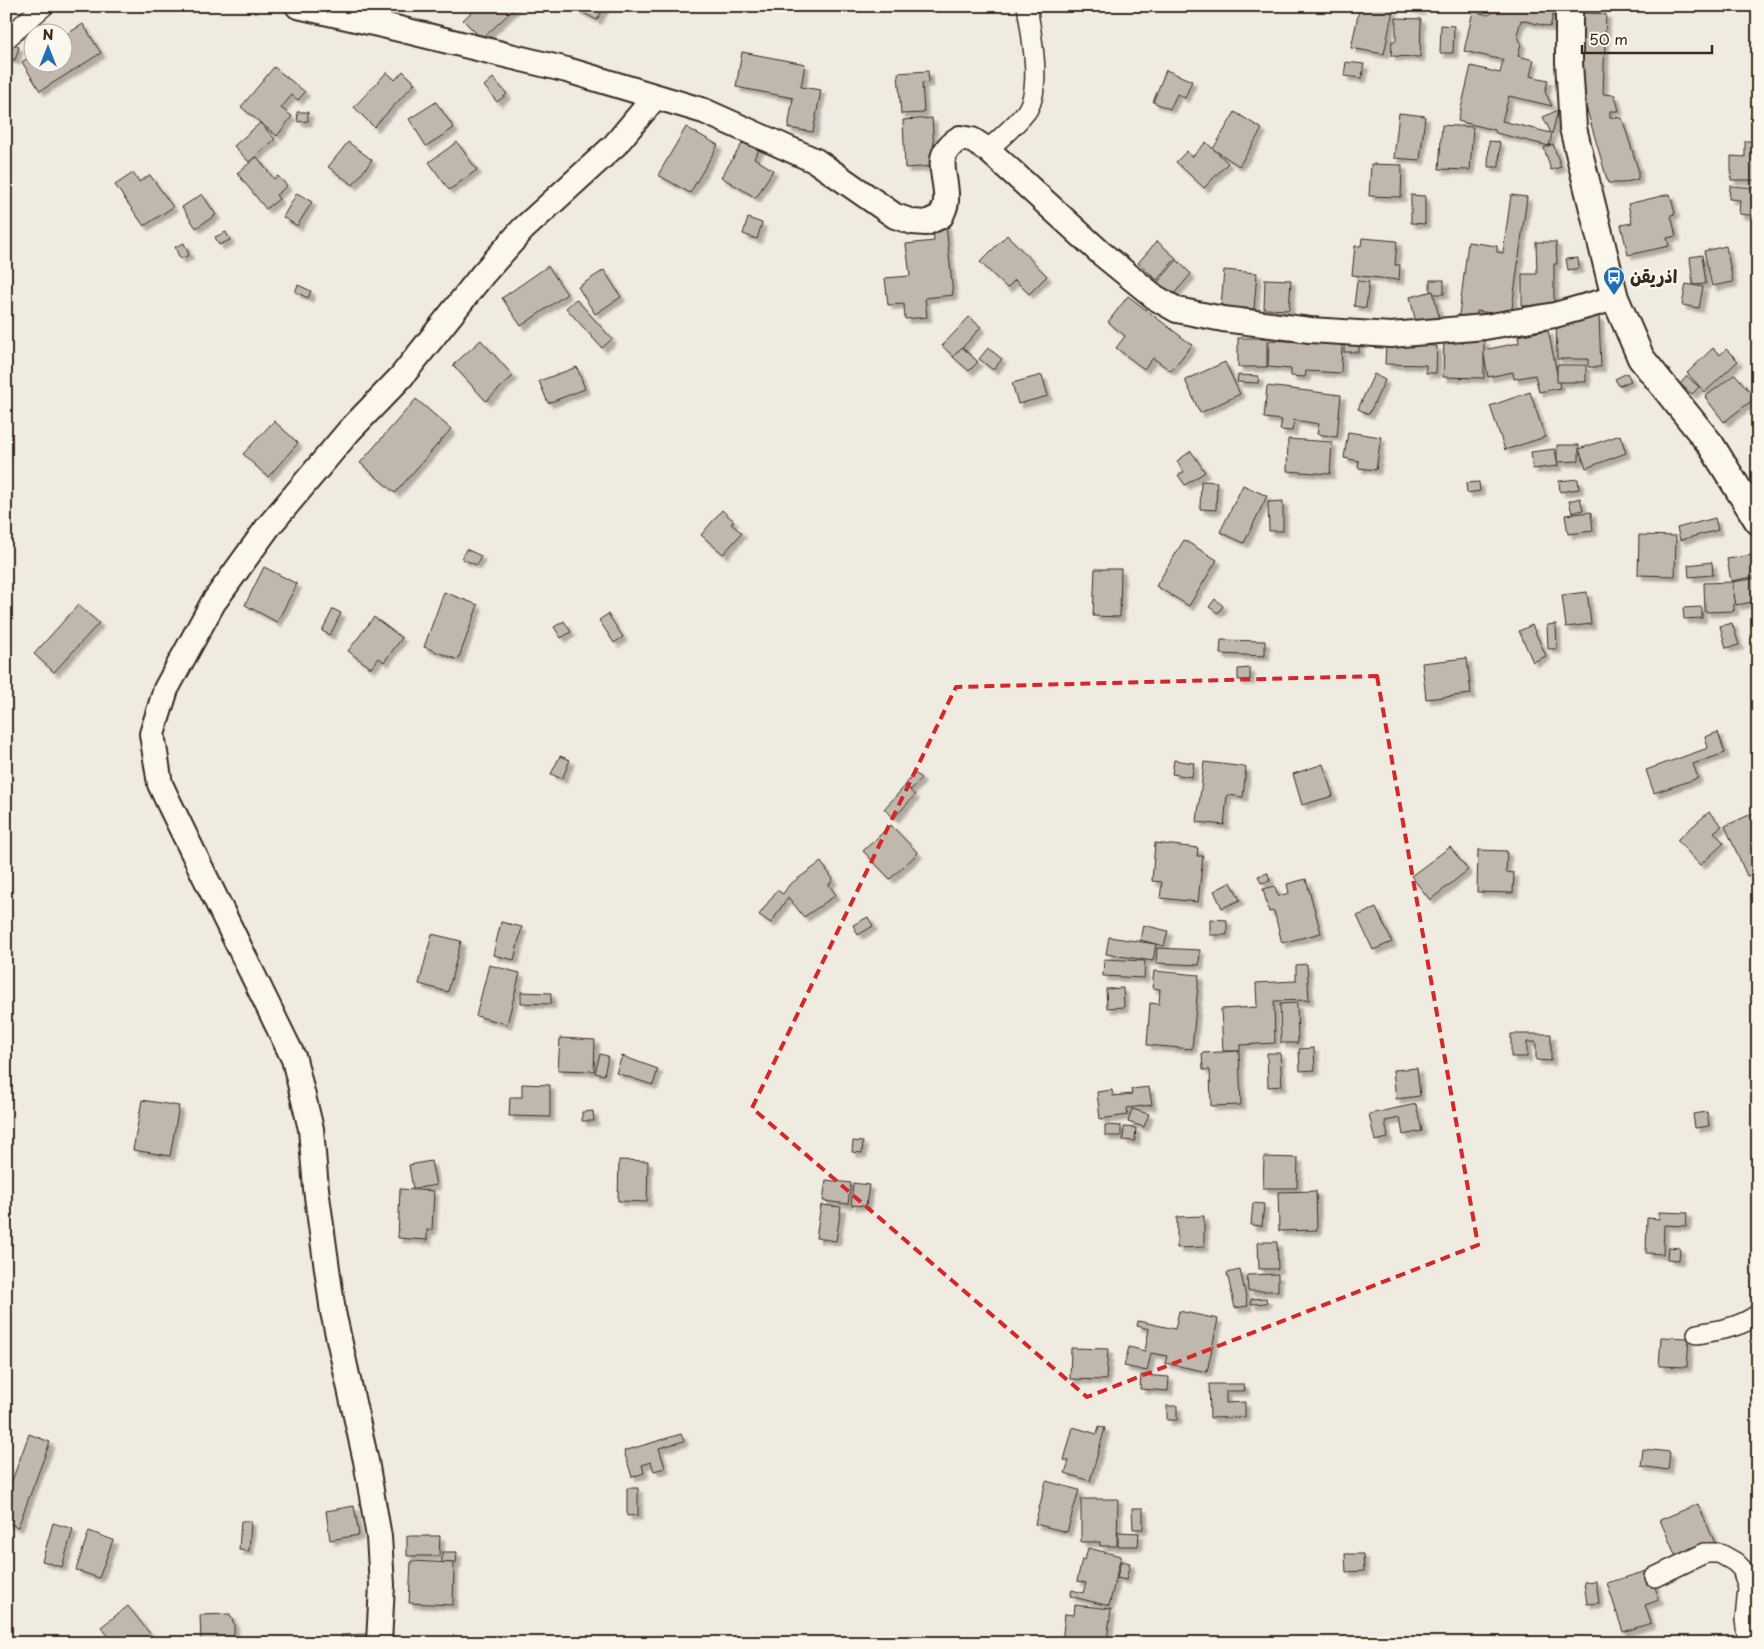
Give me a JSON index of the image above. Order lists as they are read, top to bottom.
{
  "places": {
    "bus stop": ["اذريقن"]
  },
  "scale_bar": "50 m",
  "north": "top"
}
